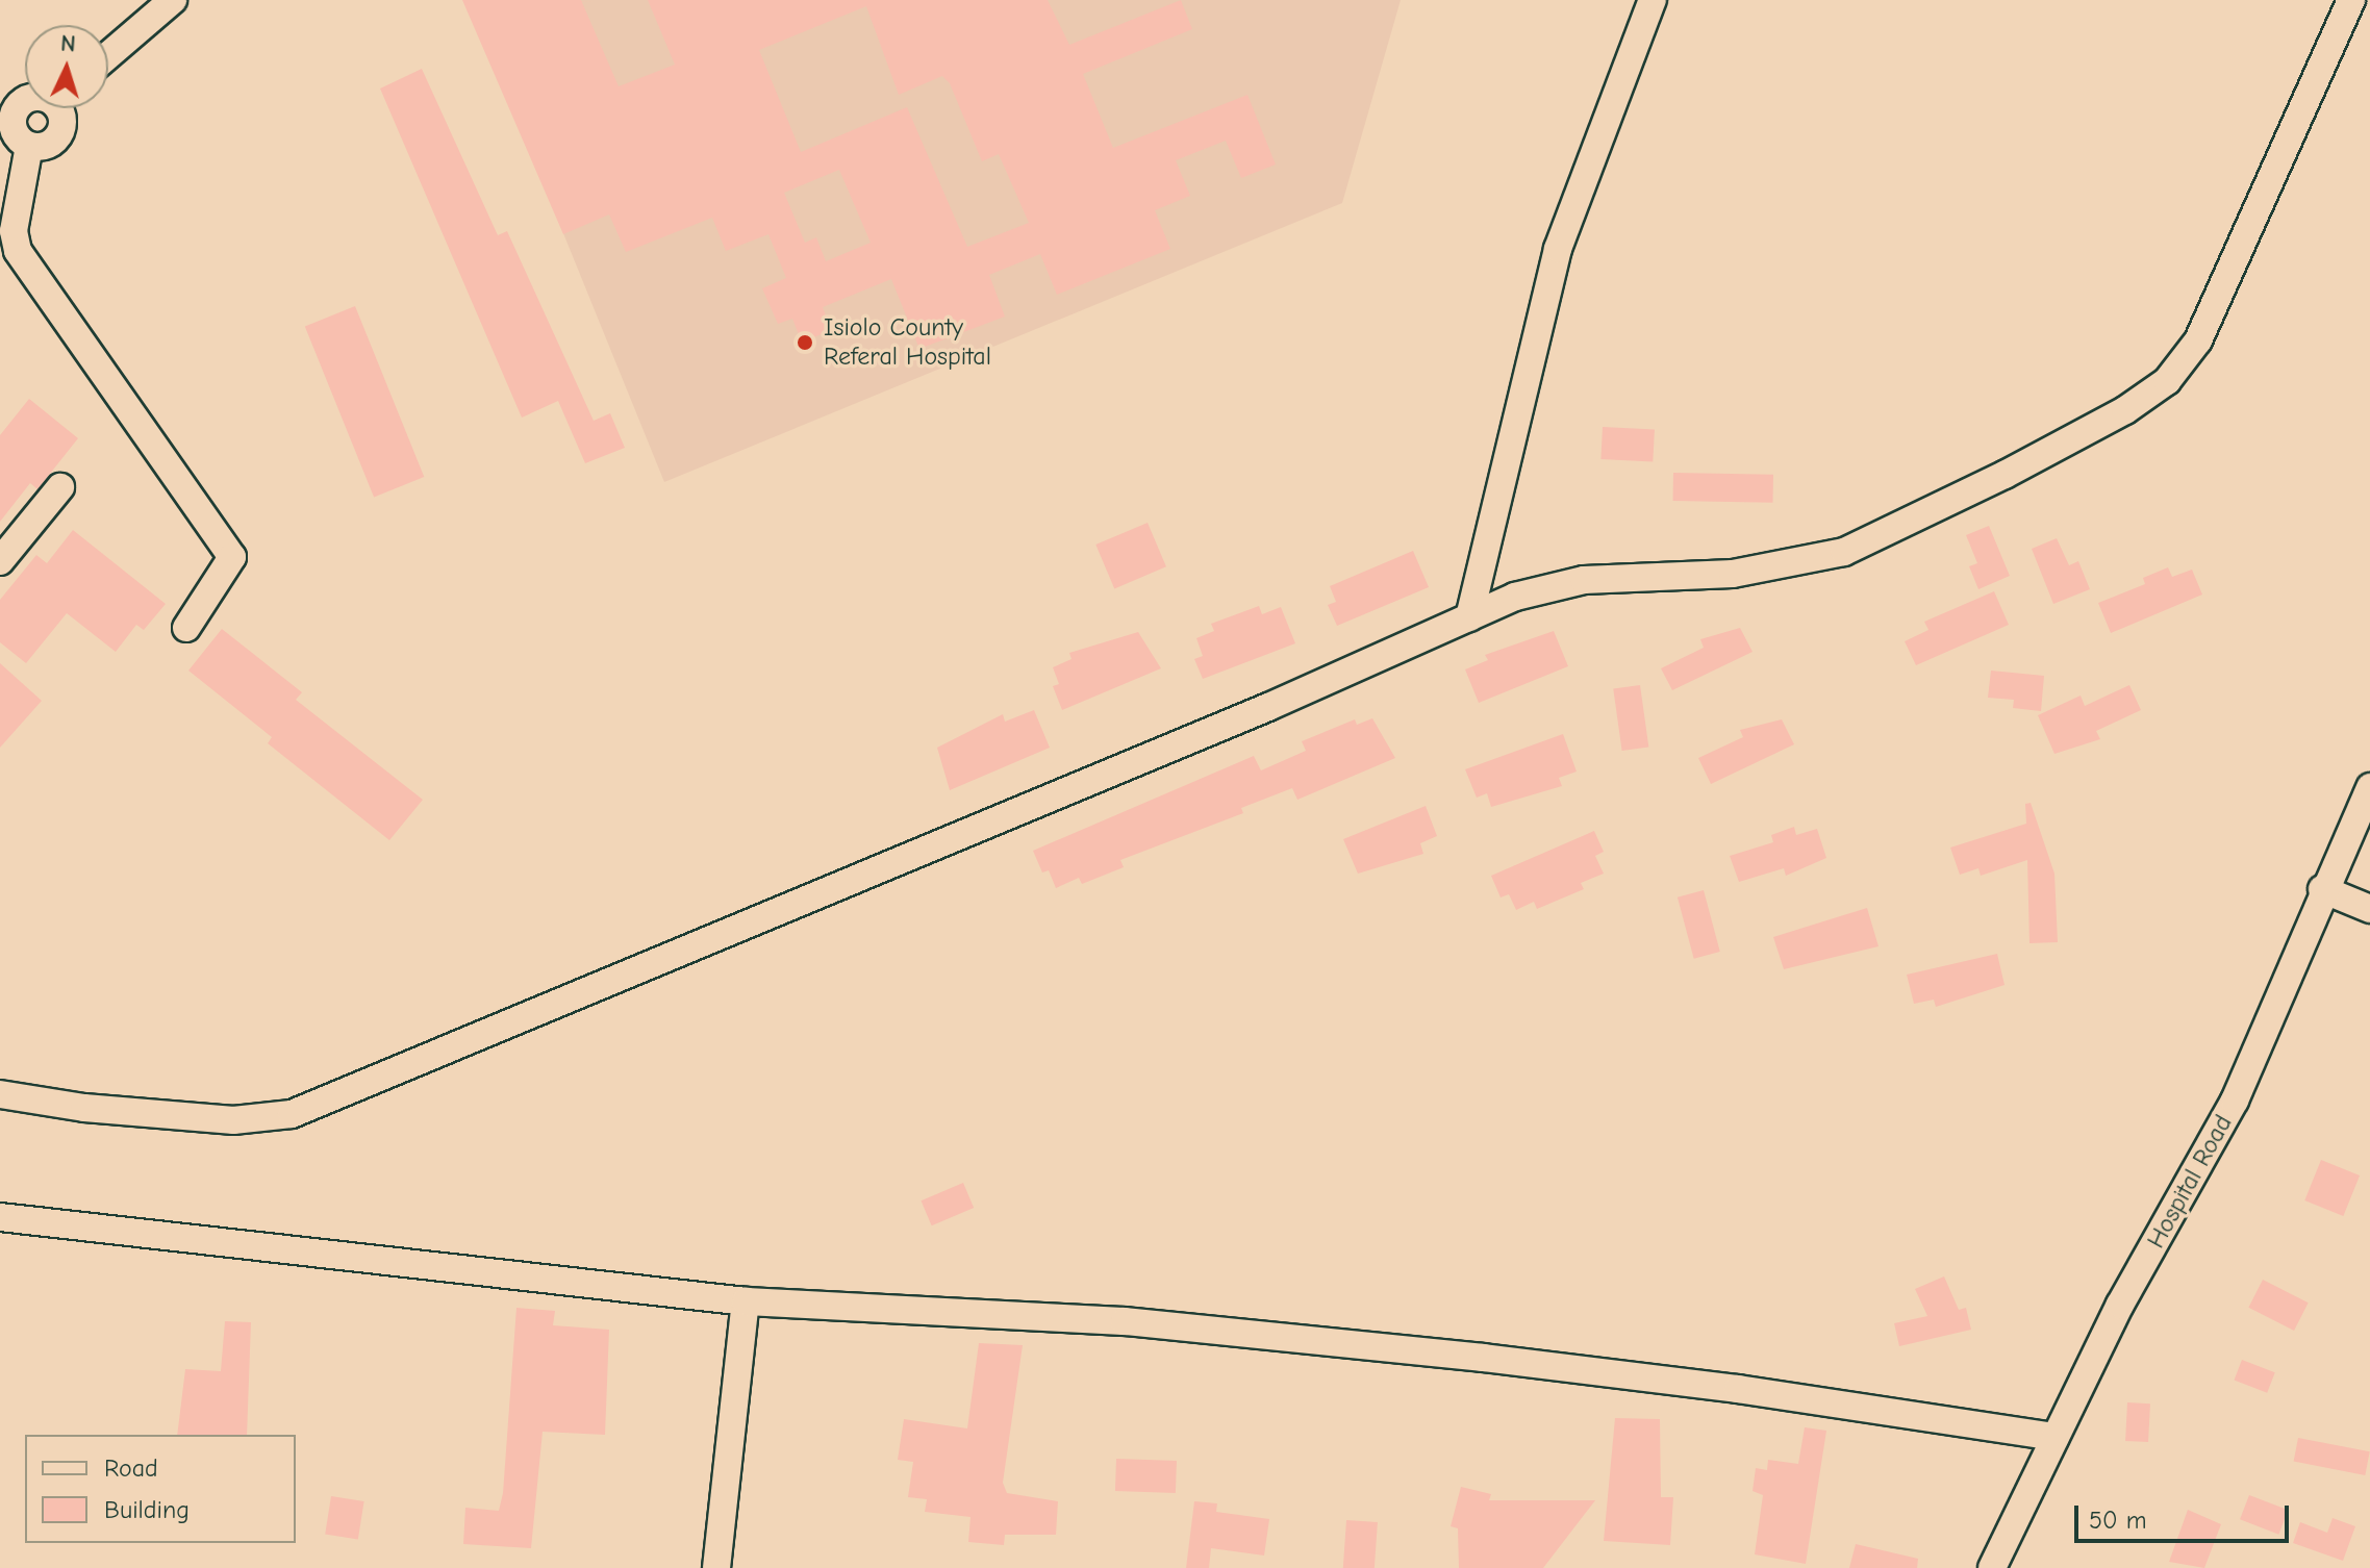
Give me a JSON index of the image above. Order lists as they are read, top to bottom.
{
  "streets": {
    "street": ["Hospital Road"]
  },
  "places": ["Isiolo County Referal Hospital"],
  "legend": ["Road", "Building"],
  "scale_bar": "50 m",
  "north": "top"
}
